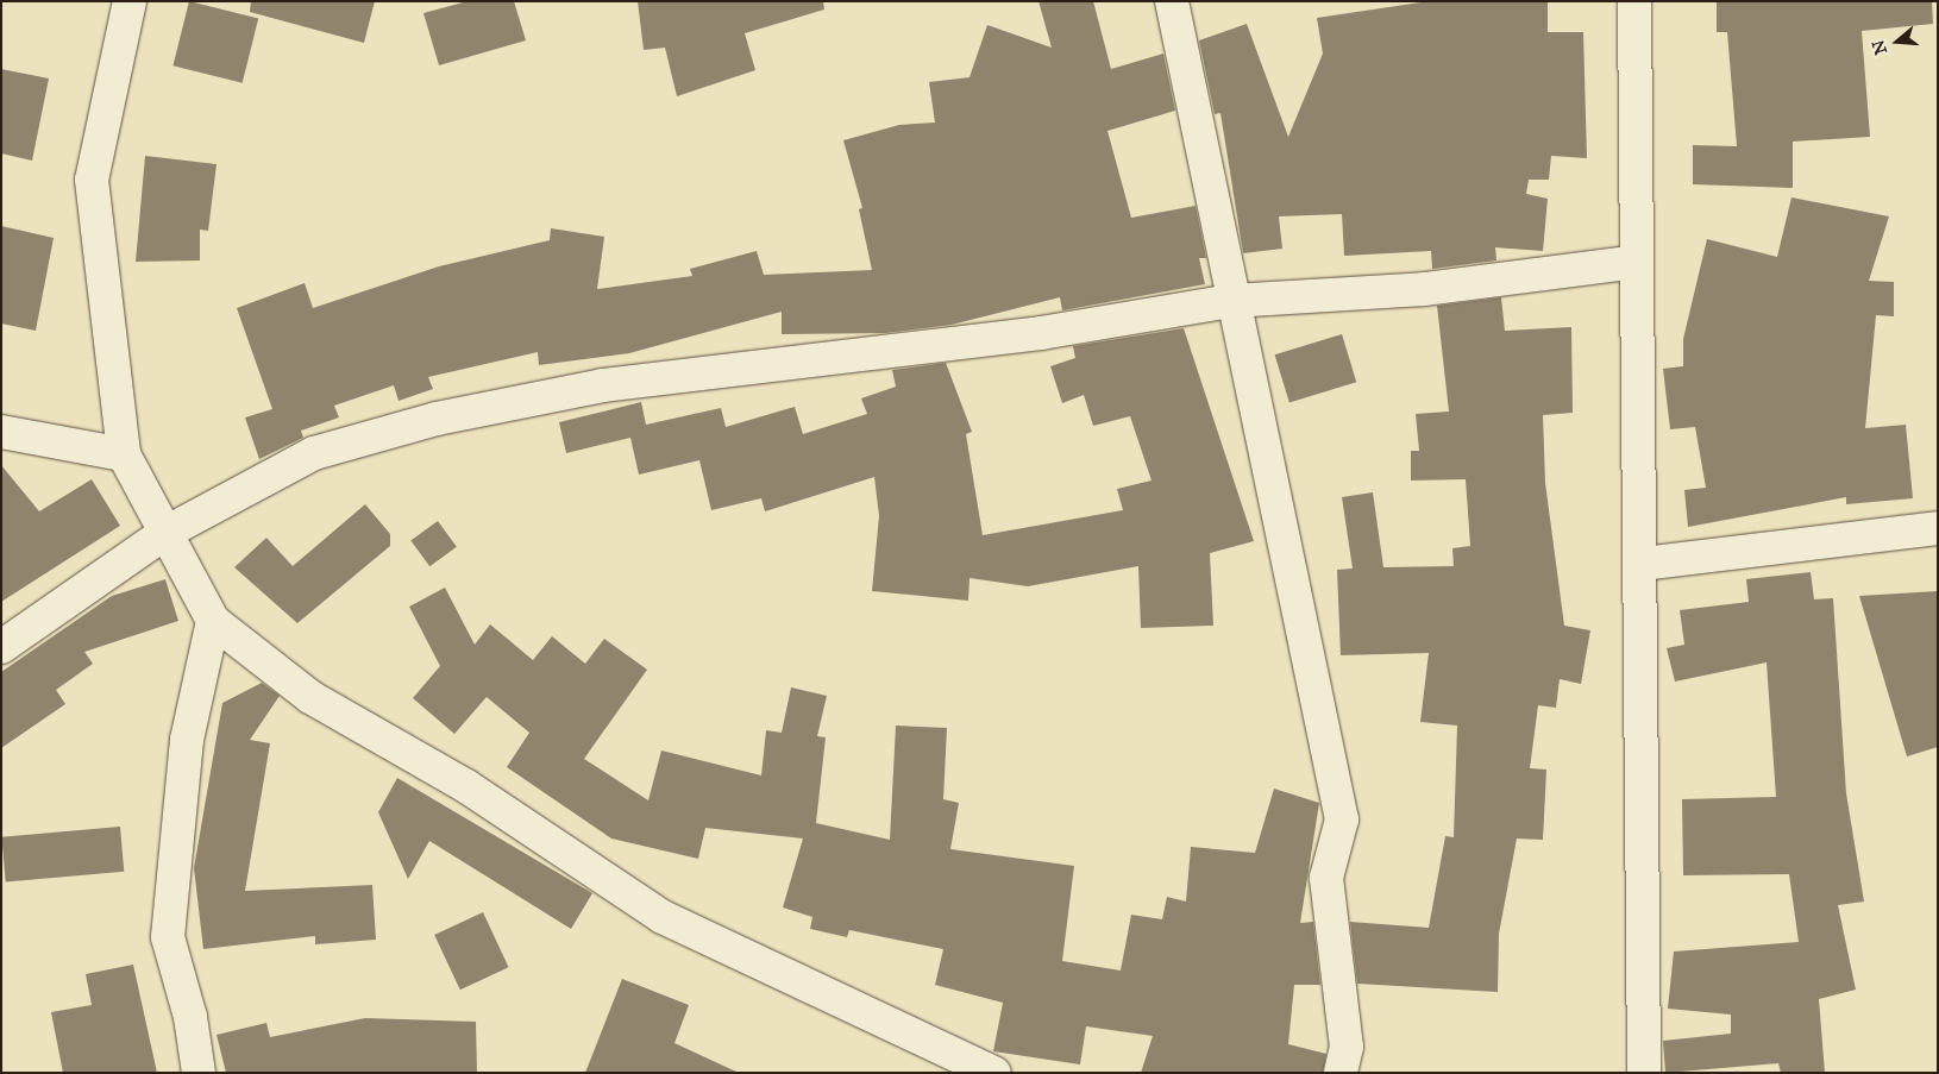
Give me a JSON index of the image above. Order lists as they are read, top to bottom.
{
  "north": "left"
}
